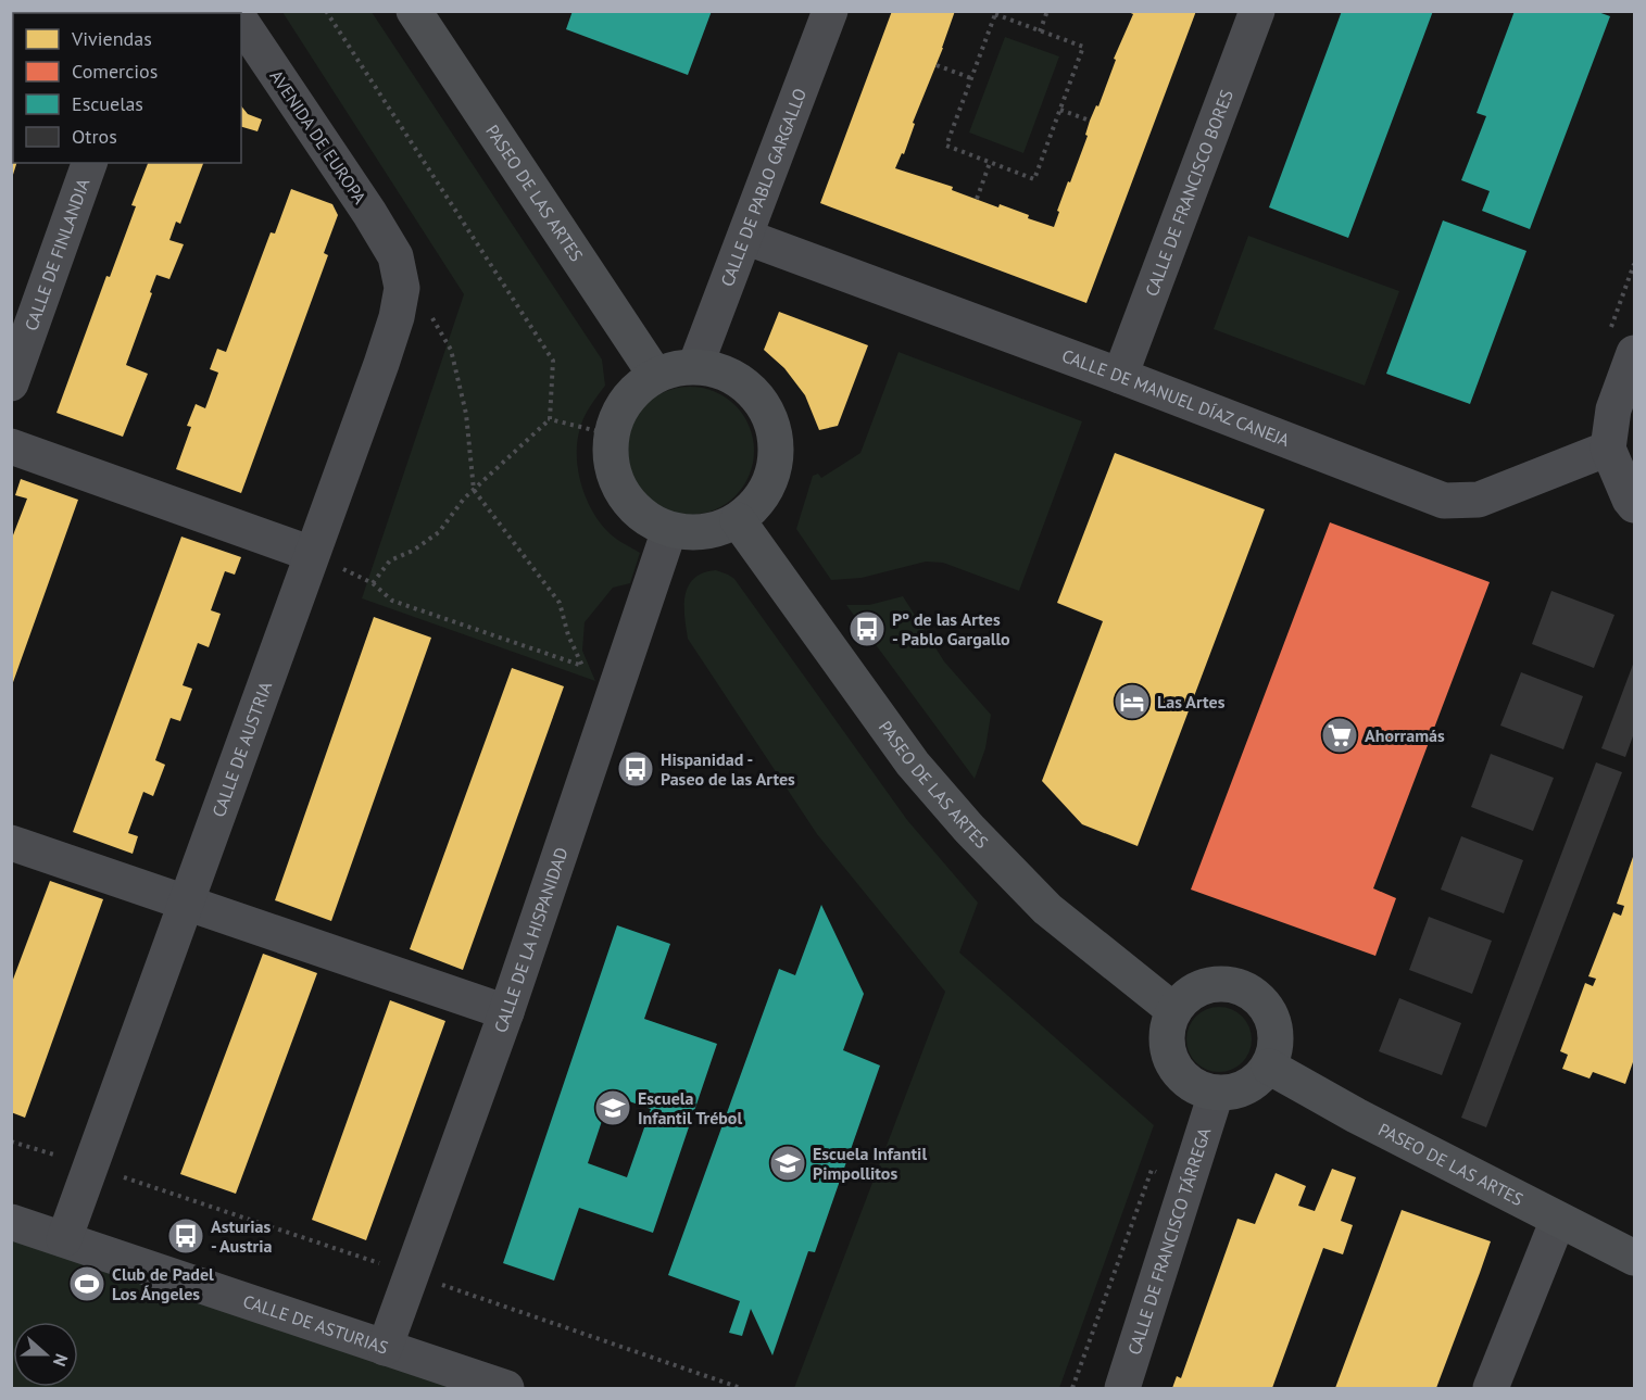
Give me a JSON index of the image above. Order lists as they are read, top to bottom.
{
  "streets": {
    "main road": ["PASEO DE LAS ARTES"],
    "street": [
      "AVENIDA DE EUROPA",
      "CALLE DE PABLO GARGALLO",
      "CALLE DE FRANCISCO BORES",
      "CALLE DE FINLANDIA",
      "CALLE DE MANUEL DÍAZ CANEJA",
      "CALLE DE AUSTRIA",
      "CALLE DE LA HISPANIDAD",
      "CALLE DE FRANCISCO TÁRREGA",
      "CALLE DE ASTURIAS"
    ]
  },
  "crossings": [
    ["AVENIDA DE EUROPA", "CALLE DE AUSTRIA"],
    ["CALLE DE PABLO GARGALLO", "PASEO DE LAS ARTES"],
    ["CALLE DE PABLO GARGALLO", "CALLE DE MANUEL DÍAZ CANEJA"],
    ["CALLE DE PABLO GARGALLO", "CALLE DE LA HISPANIDAD"],
    ["PASEO DE LAS ARTES", "CALLE DE LA HISPANIDAD"],
    ["PASEO DE LAS ARTES", "CALLE DE FRANCISCO TÁRREGA"],
    ["CALLE DE FRANCISCO BORES", "CALLE DE MANUEL DÍAZ CANEJA"],
    ["CALLE DE AUSTRIA", "CALLE DE ASTURIAS"],
    ["CALLE DE LA HISPANIDAD", "CALLE DE ASTURIAS"]
  ],
  "places": {
    "bus stop": ["Pº de las Artes - Pablo Gargallo", "Hispanidad - Paseo de las Artes", "Asturias - Austria"],
    "hotel": ["Las Artes"],
    "supermarket": ["Ahorramás"],
    "school or university": ["Escuela Infantil Trébol", "Escuela Infantil Pimpollitos"],
    "sports": ["Club de Padel Los Ángeles"]
  },
  "legend": [
    "Viviendas",
    "Comercios",
    "Escuelas",
    "Otros"
  ],
  "north": "right"
}
